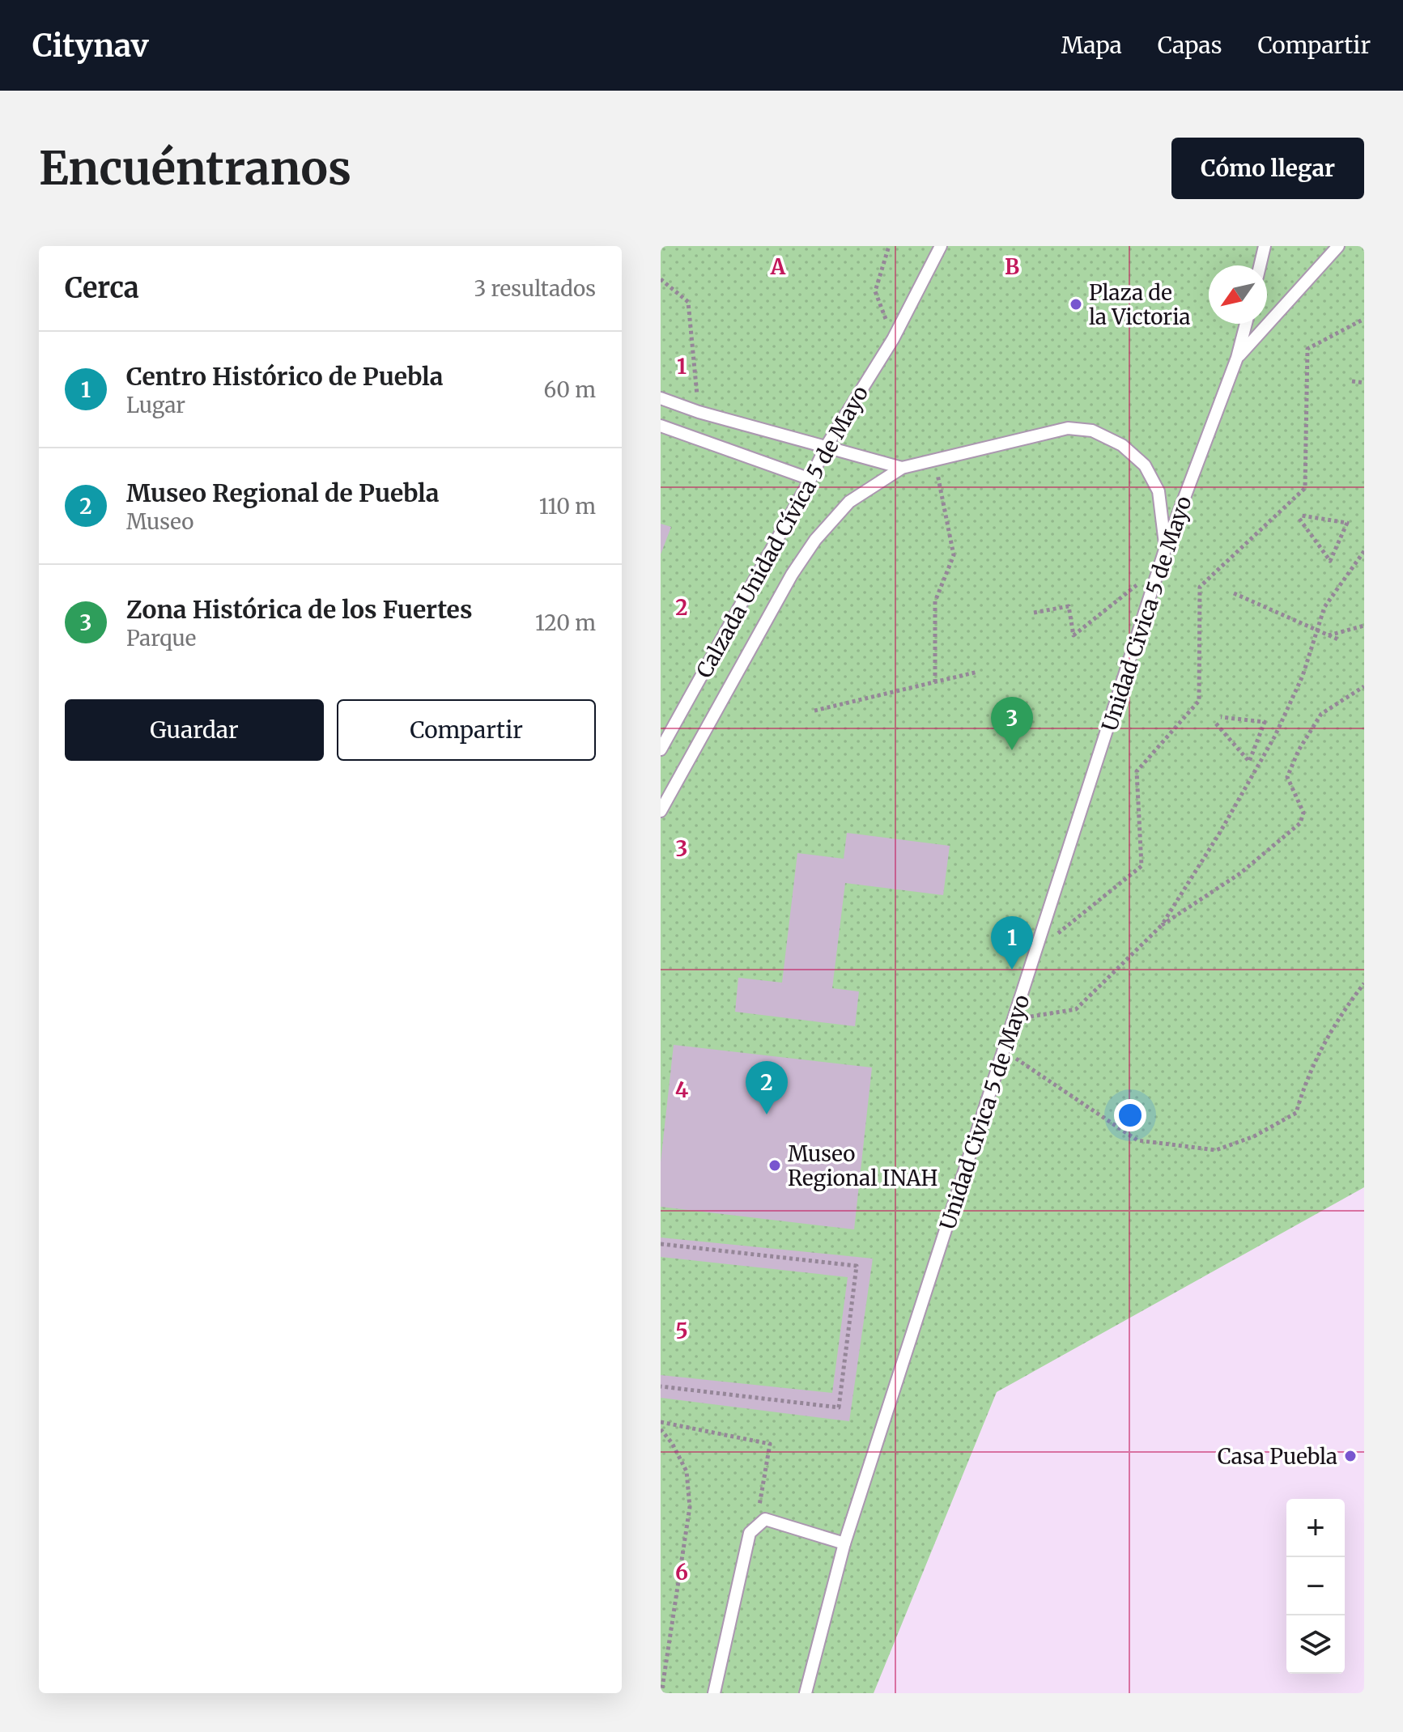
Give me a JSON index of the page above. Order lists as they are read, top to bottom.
{
  "streets": {
    "lane": ["Calzada Unidad Cívica 5 de Mayo", "Unidad Civica 5 de Mayo"]
  },
  "places": ["Plaza de la Victoria", "Museo Regional INAH", "Casa Puebla"],
  "north": "bottom left",
  "page": {
    "header": "Citynav",
    "nav": ["Mapa", "Capas", "Compartir"],
    "buttons": [
      "Cómo llegar",
      ["Guardar", "Compartir"]
    ],
    "title": "Encuéntranos",
    "heading": ["Cerca", "3 resultados"],
    "list": [
      {
        "mark": "1",
        "name": "Centro Histórico de Puebla",
        "note": "Lugar",
        "value": "60 m"
      },
      {
        "mark": "2",
        "name": "Museo Regional de Puebla",
        "note": "Museo",
        "value": "110 m"
      },
      {
        "mark": "3",
        "name": "Zona Histórica de los Fuertes",
        "note": "Parque",
        "value": "120 m"
      }
    ],
    "pins": ["3", "1", "2"],
    "map_buttons": ["+", "−"]
  },
  "grid": {
    "columns": ["A", "B"],
    "rows": [
      "1",
      "2",
      "3",
      "4",
      "5",
      "6"
    ]
  }
}
